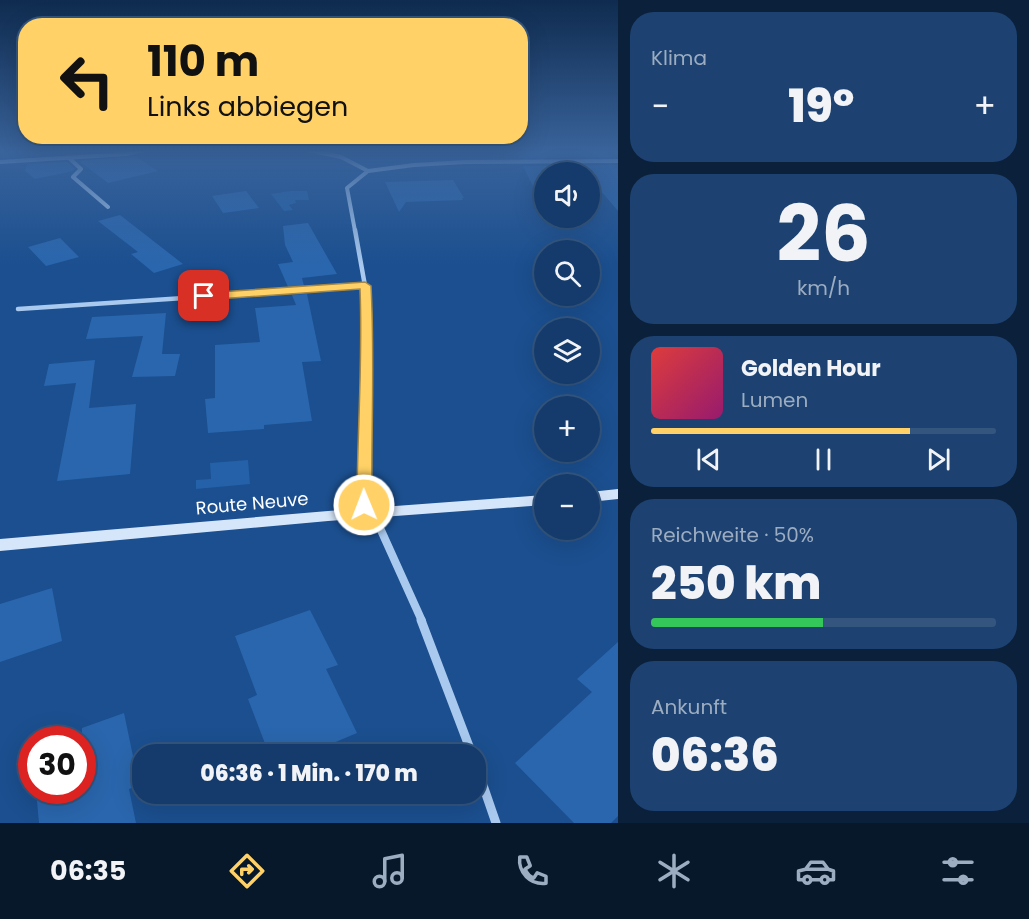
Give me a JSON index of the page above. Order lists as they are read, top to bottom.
{
  "streets": {
    "street": ["Route Neuve"]
  },
  "page": {
    "tile": [
      "Klima",
      ["26", "km/h"],
      ["Reichweite · 50%", "250 km"],
      ["Ankunft", "06:36"]
    ],
    "turn": ["110 m", "Links abbiegen"],
    "heat": ["−", "19°", "+"],
    "map_buttons": ["+", "−"],
    "song": ["Golden Hour", "Lumen"],
    "limit": "30",
    "trip": "06:36 · 1 Min. · 170 m",
    "tabs": "06:35"
  }
}
